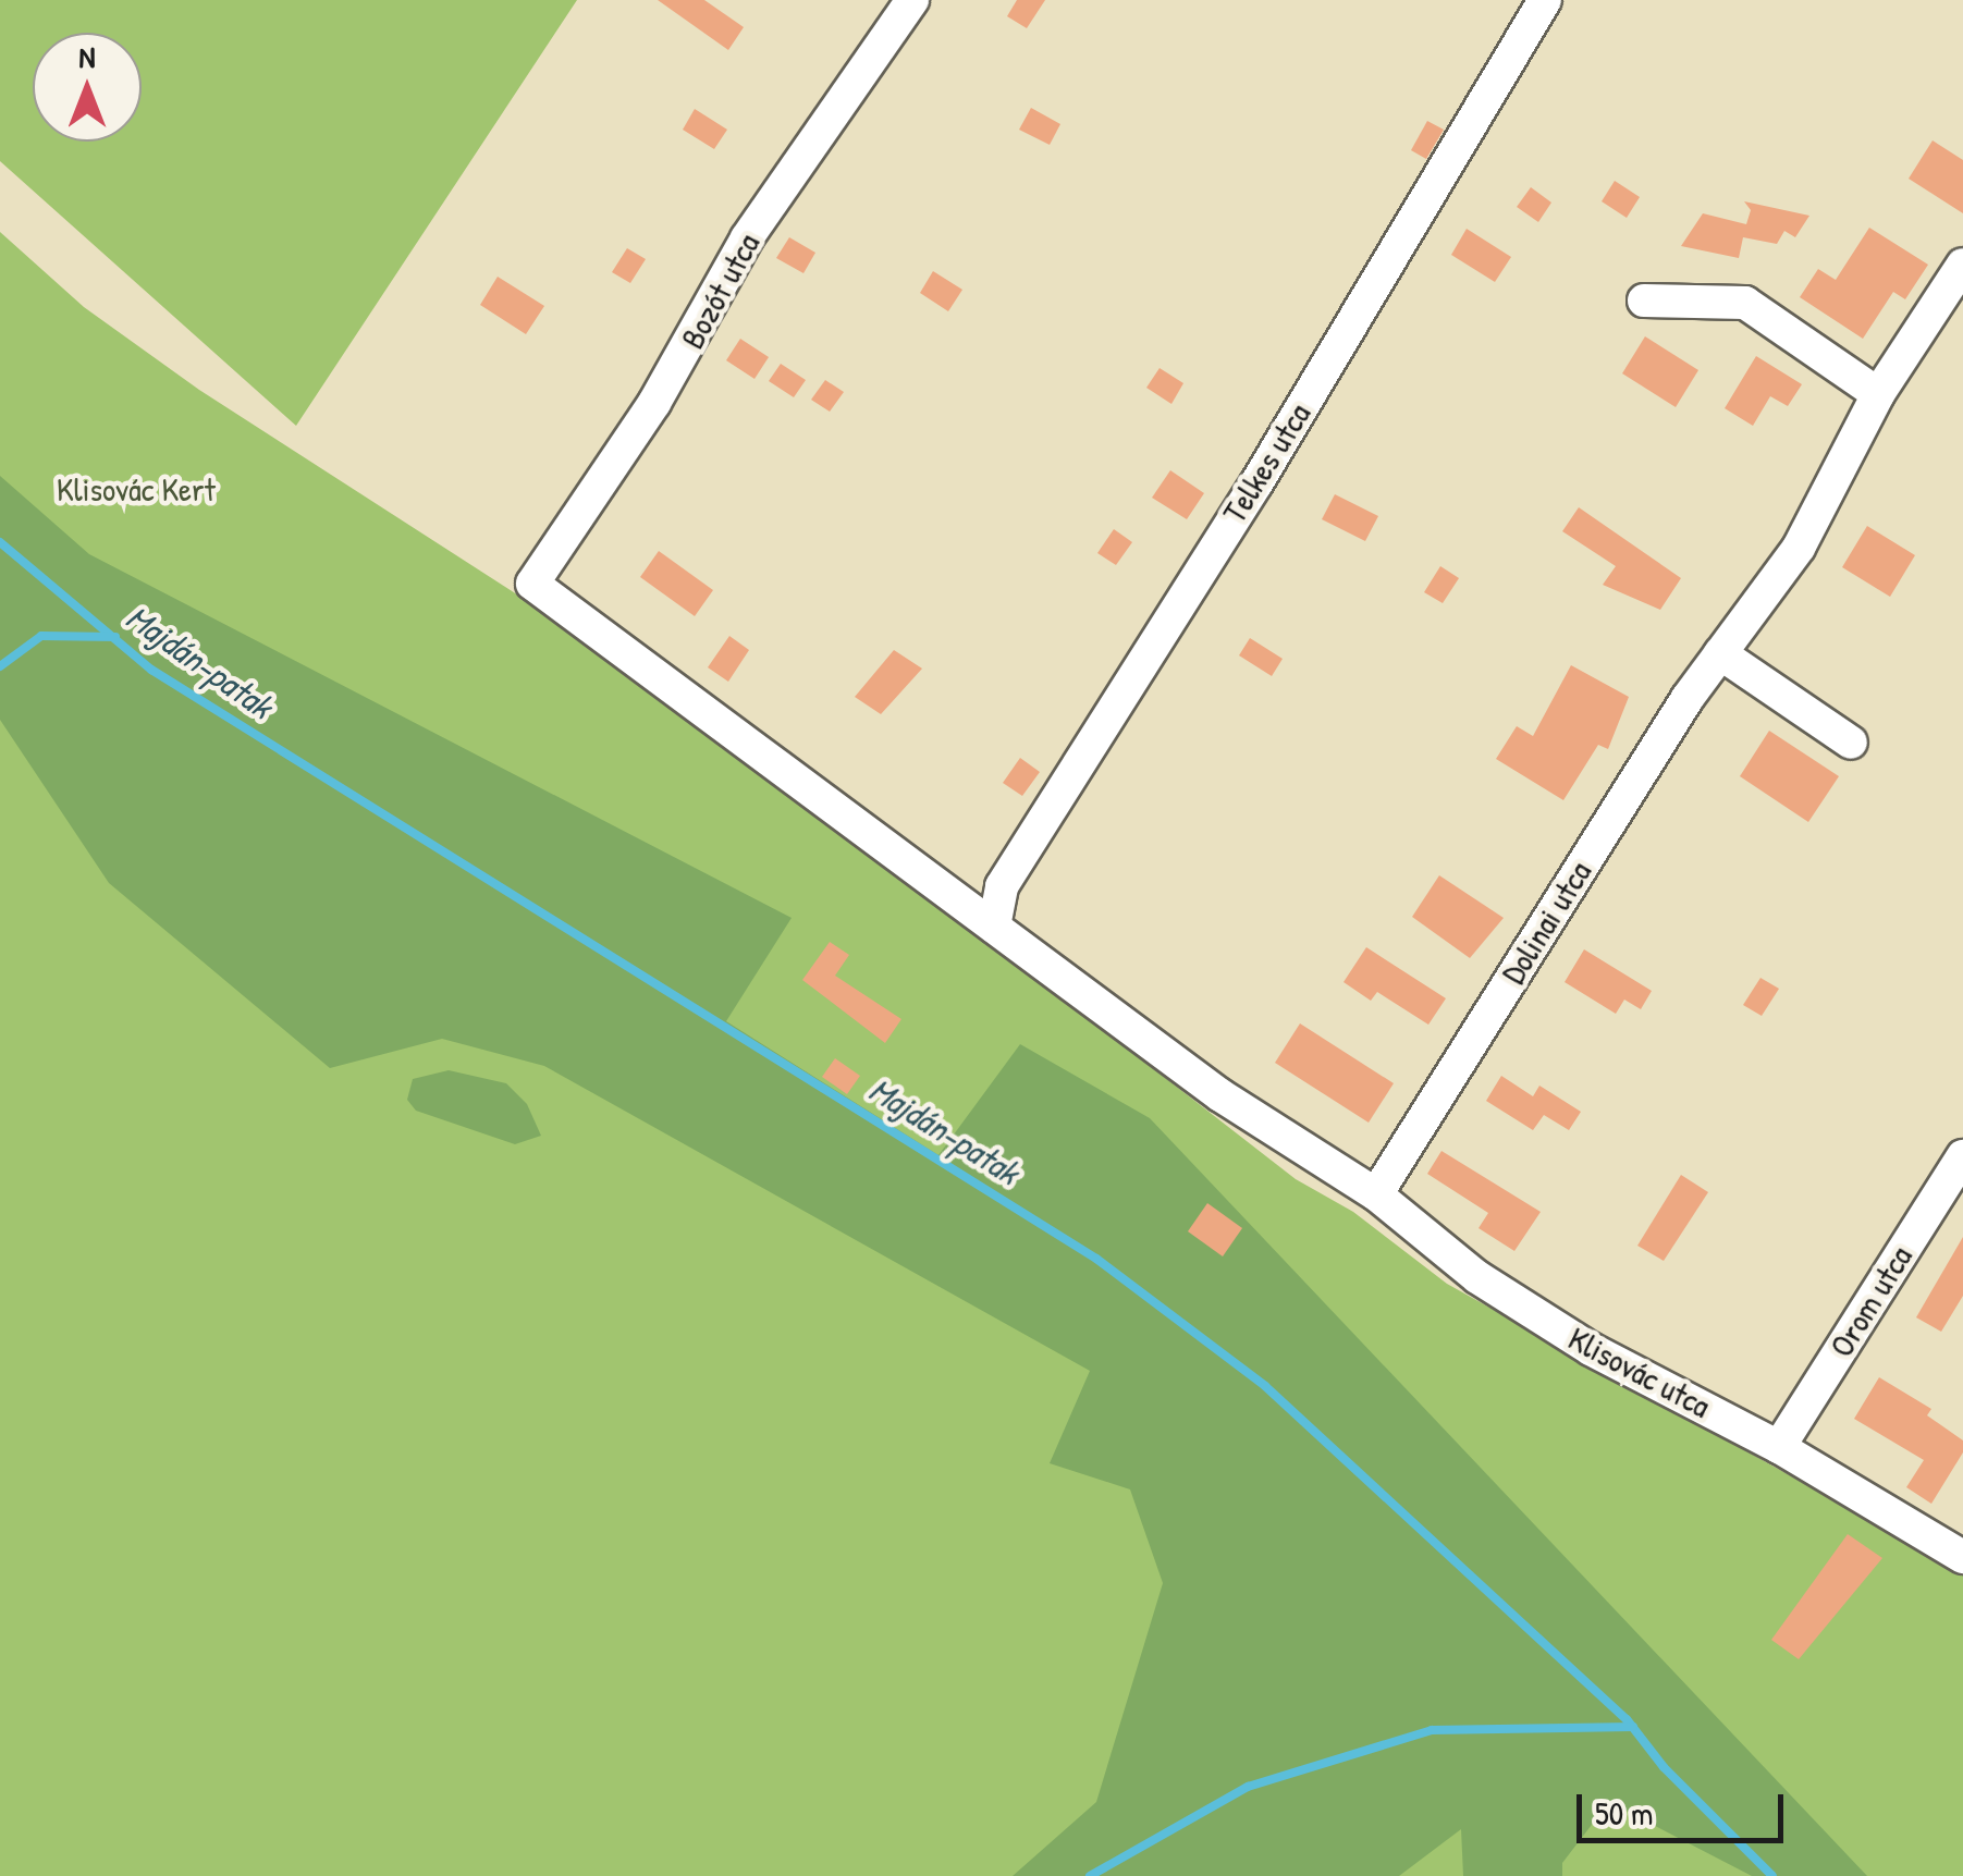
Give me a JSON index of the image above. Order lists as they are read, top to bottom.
{
  "streets": {
    "street": [
      "Bozót utca",
      "Telkes utca",
      "Dolinai utca",
      "Orom utca",
      "Klisovác utca"
    ]
  },
  "crossings": [
    ["Bozót utca", "Klisovác utca"],
    ["Telkes utca", "Klisovác utca"],
    ["Dolinai utca", "Klisovác utca"],
    ["Orom utca", "Klisovác utca"]
  ],
  "water": ["Majdán-patak"],
  "parks": ["Klisovác Kert"],
  "scale_bar": "50 m",
  "north": "top"
}
